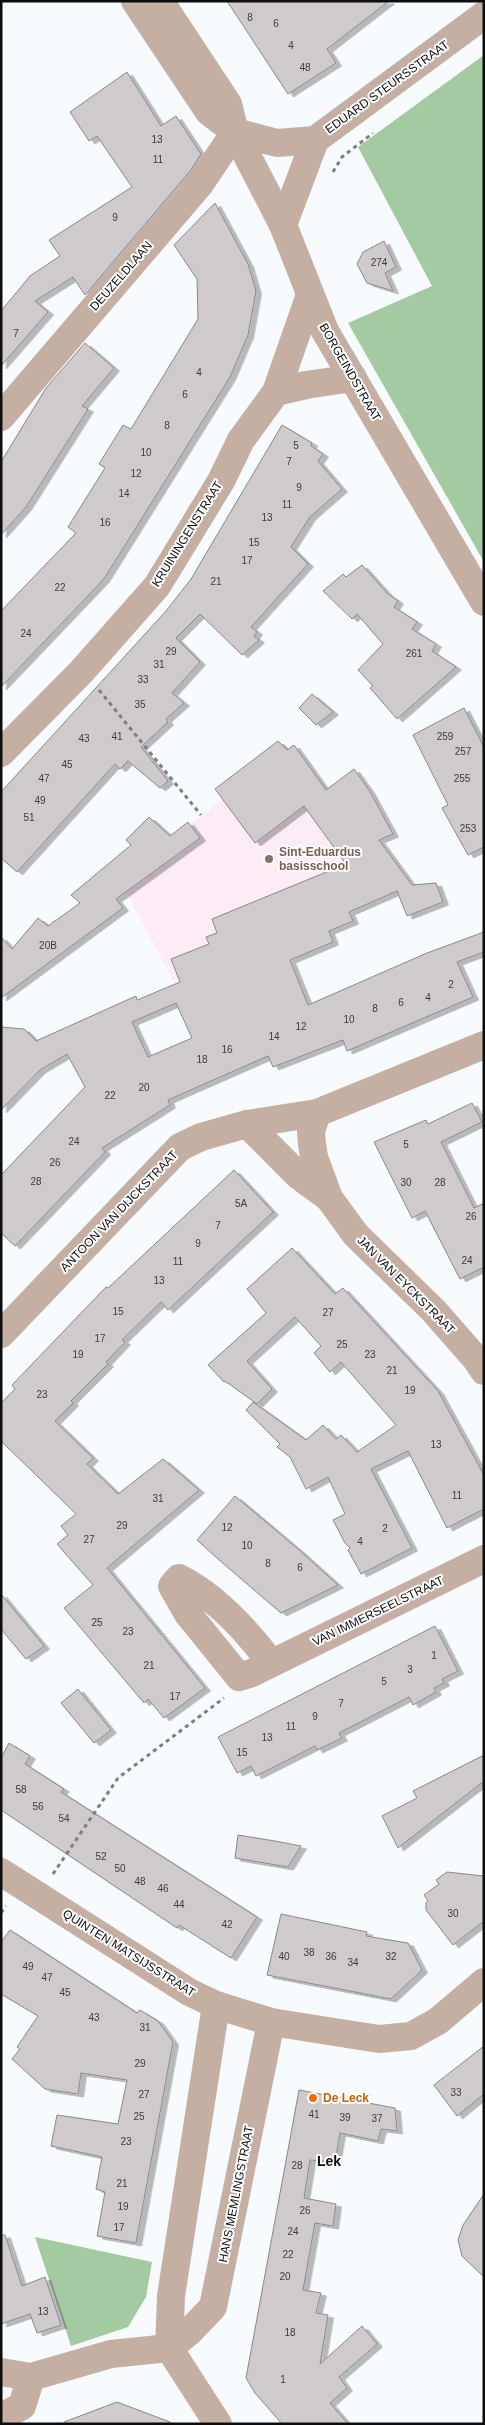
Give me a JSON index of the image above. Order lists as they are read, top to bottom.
{
  "streets": {
    "street": [
      "EDUARD STEURSSTRAAT",
      "DEUZELDLAAN",
      "BORGEINDSTRAAT",
      "KRUININGENSTRAAT",
      "ANTOON VAN DIJCKSTRAAT",
      "JAN VAN EYCKSTRAAT",
      "VAN IMMERSEELSTRAAT",
      "QUINTEN MATSIJSSTRAAT",
      "HANS MEMLINGSTRAAT"
    ]
  },
  "crossings": [
    ["EDUARD STEURSSTRAAT", "BORGEINDSTRAAT"],
    ["DEUZELDLAAN", "BORGEINDSTRAAT"],
    ["BORGEINDSTRAAT", "KRUININGENSTRAAT"],
    ["ANTOON VAN DIJCKSTRAAT", "JAN VAN EYCKSTRAAT"],
    ["QUINTEN MATSIJSSTRAAT", "HANS MEMLINGSTRAAT"]
  ],
  "districts": ["Lek"],
  "places": ["Sint-Eduardus basisschool", "De Leck"],
  "house_numbers": [
    "8",
    "6",
    "4",
    "48",
    "13",
    "11",
    "9",
    "274",
    "7",
    "4",
    "6",
    "8",
    "5",
    "10",
    "7",
    "12",
    "9",
    "14",
    "11",
    "13",
    "16",
    "15",
    "17",
    "21",
    "22",
    "24",
    "29",
    "261",
    "31",
    "33",
    "35",
    "41",
    "259",
    "43",
    "257",
    "45",
    "47",
    "255",
    "49",
    "51",
    "253",
    "20B",
    "2",
    "4",
    "6",
    "8",
    "10",
    "12",
    "14",
    "16",
    "18",
    "20",
    "22",
    "24",
    "5",
    "26",
    "28",
    "30",
    "28",
    "5A",
    "26",
    "7",
    "9",
    "24",
    "11",
    "13",
    "15",
    "27",
    "17",
    "25",
    "19",
    "23",
    "21",
    "19",
    "23",
    "13",
    "11",
    "31",
    "29",
    "12",
    "2",
    "27",
    "4",
    "10",
    "8",
    "6",
    "25",
    "23",
    "1",
    "21",
    "3",
    "5",
    "17",
    "7",
    "9",
    "11",
    "13",
    "15",
    "58",
    "56",
    "54",
    "52",
    "50",
    "48",
    "46",
    "44",
    "30",
    "42",
    "38",
    "40",
    "36",
    "32",
    "34",
    "49",
    "47",
    "45",
    "43",
    "31",
    "29",
    "33",
    "27",
    "41",
    "25",
    "39",
    "37",
    "23",
    "28",
    "21",
    "19",
    "26",
    "17",
    "24",
    "22",
    "20",
    "13",
    "18",
    "1"
  ]
}
